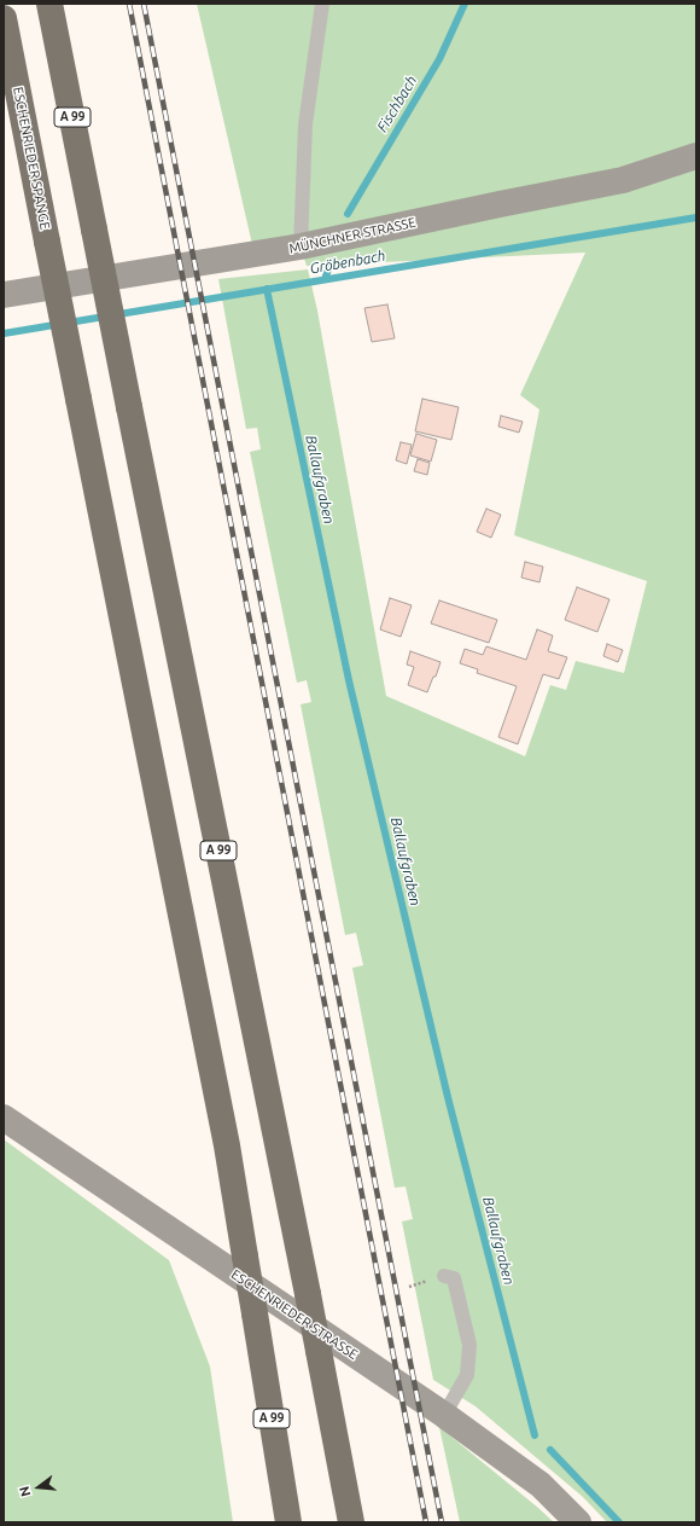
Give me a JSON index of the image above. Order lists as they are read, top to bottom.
{
  "streets": {
    "highway": ["A 99", "ESCHENRIEDER SPANGE"],
    "street": ["MÜNCHNER STRASSE", "ESCHENRIEDER STRASSE"]
  },
  "water": ["Fischbach", "Gröbenbach", "Ballaufgraben"],
  "north": "left"
}
